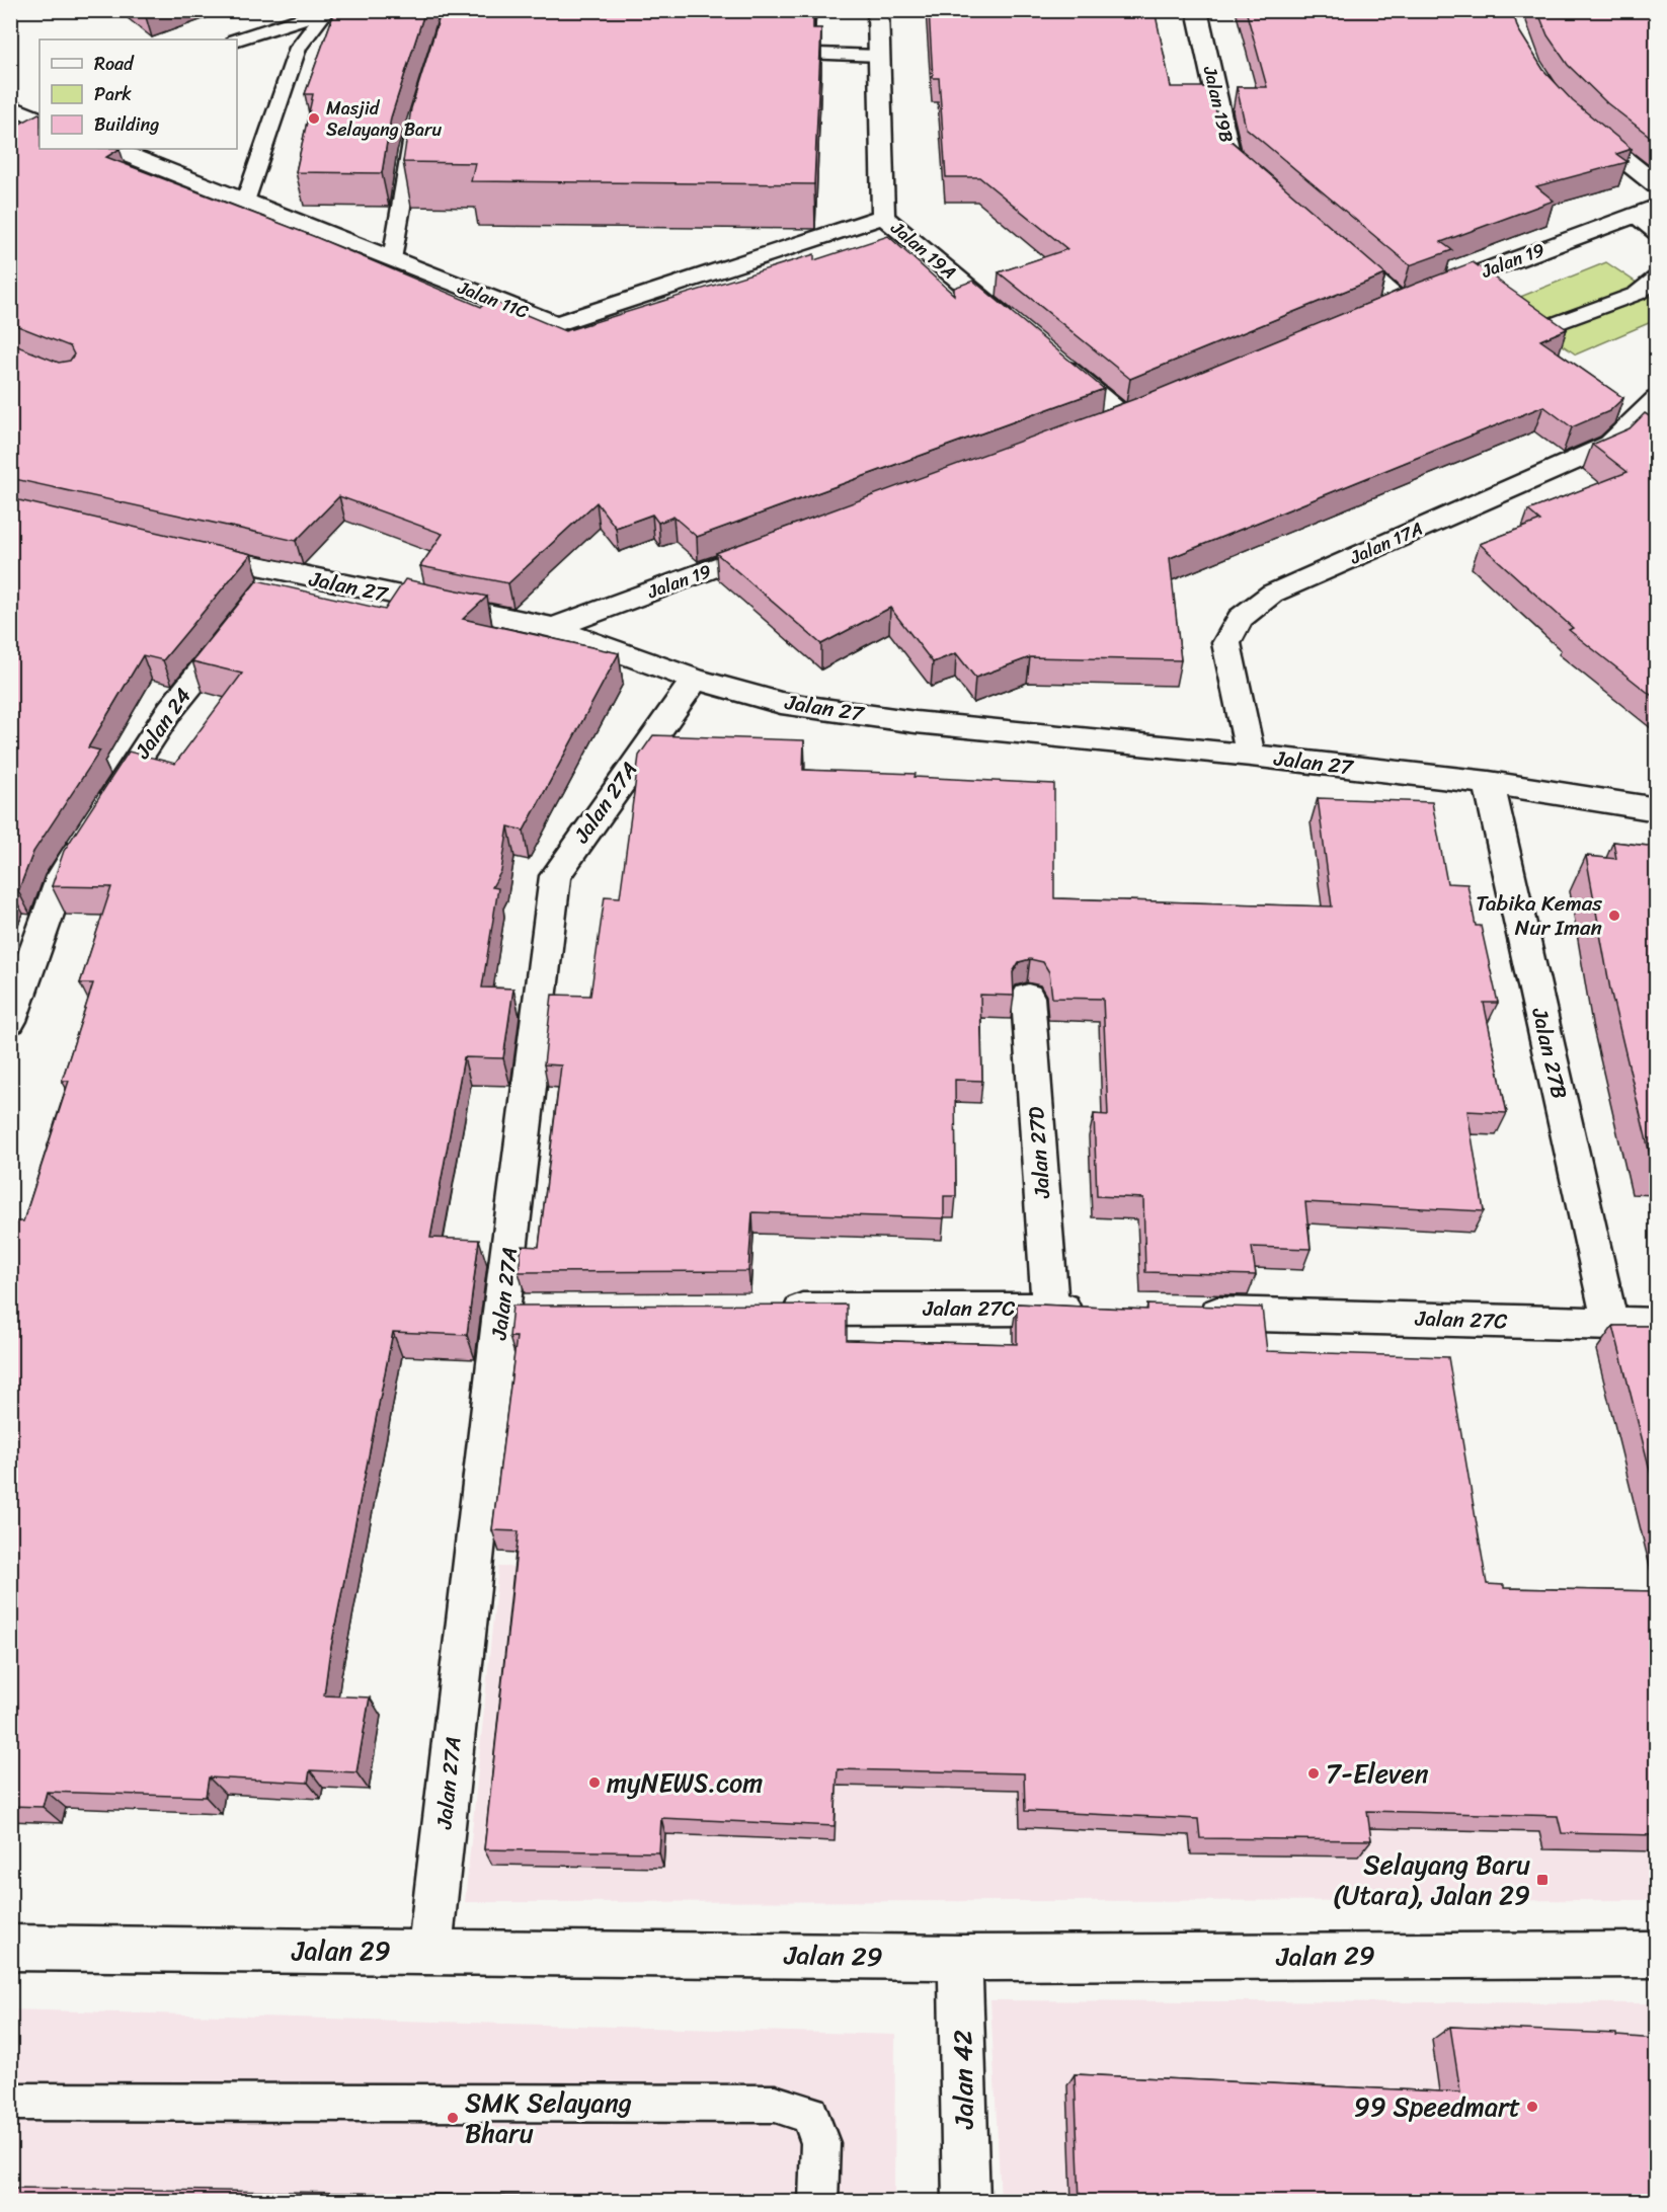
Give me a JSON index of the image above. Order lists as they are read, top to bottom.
{
  "streets": {
    "street": [
      "Jalan 19B",
      "Jalan 19A",
      "Jalan 19",
      "Jalan 11C",
      "Jalan 17A",
      "Jalan 27",
      "Jalan 24",
      "Jalan 27A",
      "Jalan 27B",
      "Jalan 27D",
      "Jalan 27C",
      "Jalan 29",
      "Jalan 42"
    ]
  },
  "crossings": [
    ["Jalan 19A", "Jalan 11C"],
    ["Jalan 19", "Jalan 27"],
    ["Jalan 17A", "Jalan 27"],
    ["Jalan 27", "Jalan 27A"],
    ["Jalan 27", "Jalan 27B"],
    ["Jalan 27A", "Jalan 29"],
    ["Jalan 27B", "Jalan 27C"],
    ["Jalan 27D", "Jalan 27C"],
    ["Jalan 29", "Jalan 42"]
  ],
  "places": {
    "other": [
      "Masjid Selayang Baru",
      "Tabika Kemas Nur Iman",
      "7-Eleven",
      "myNEWS.com",
      "99 Speedmart",
      "SMK Selayang Bharu"
    ],
    "transit": ["Selayang Baru (Utara), Jalan 29"]
  },
  "legend": ["Road", "Park", "Building"]
}
